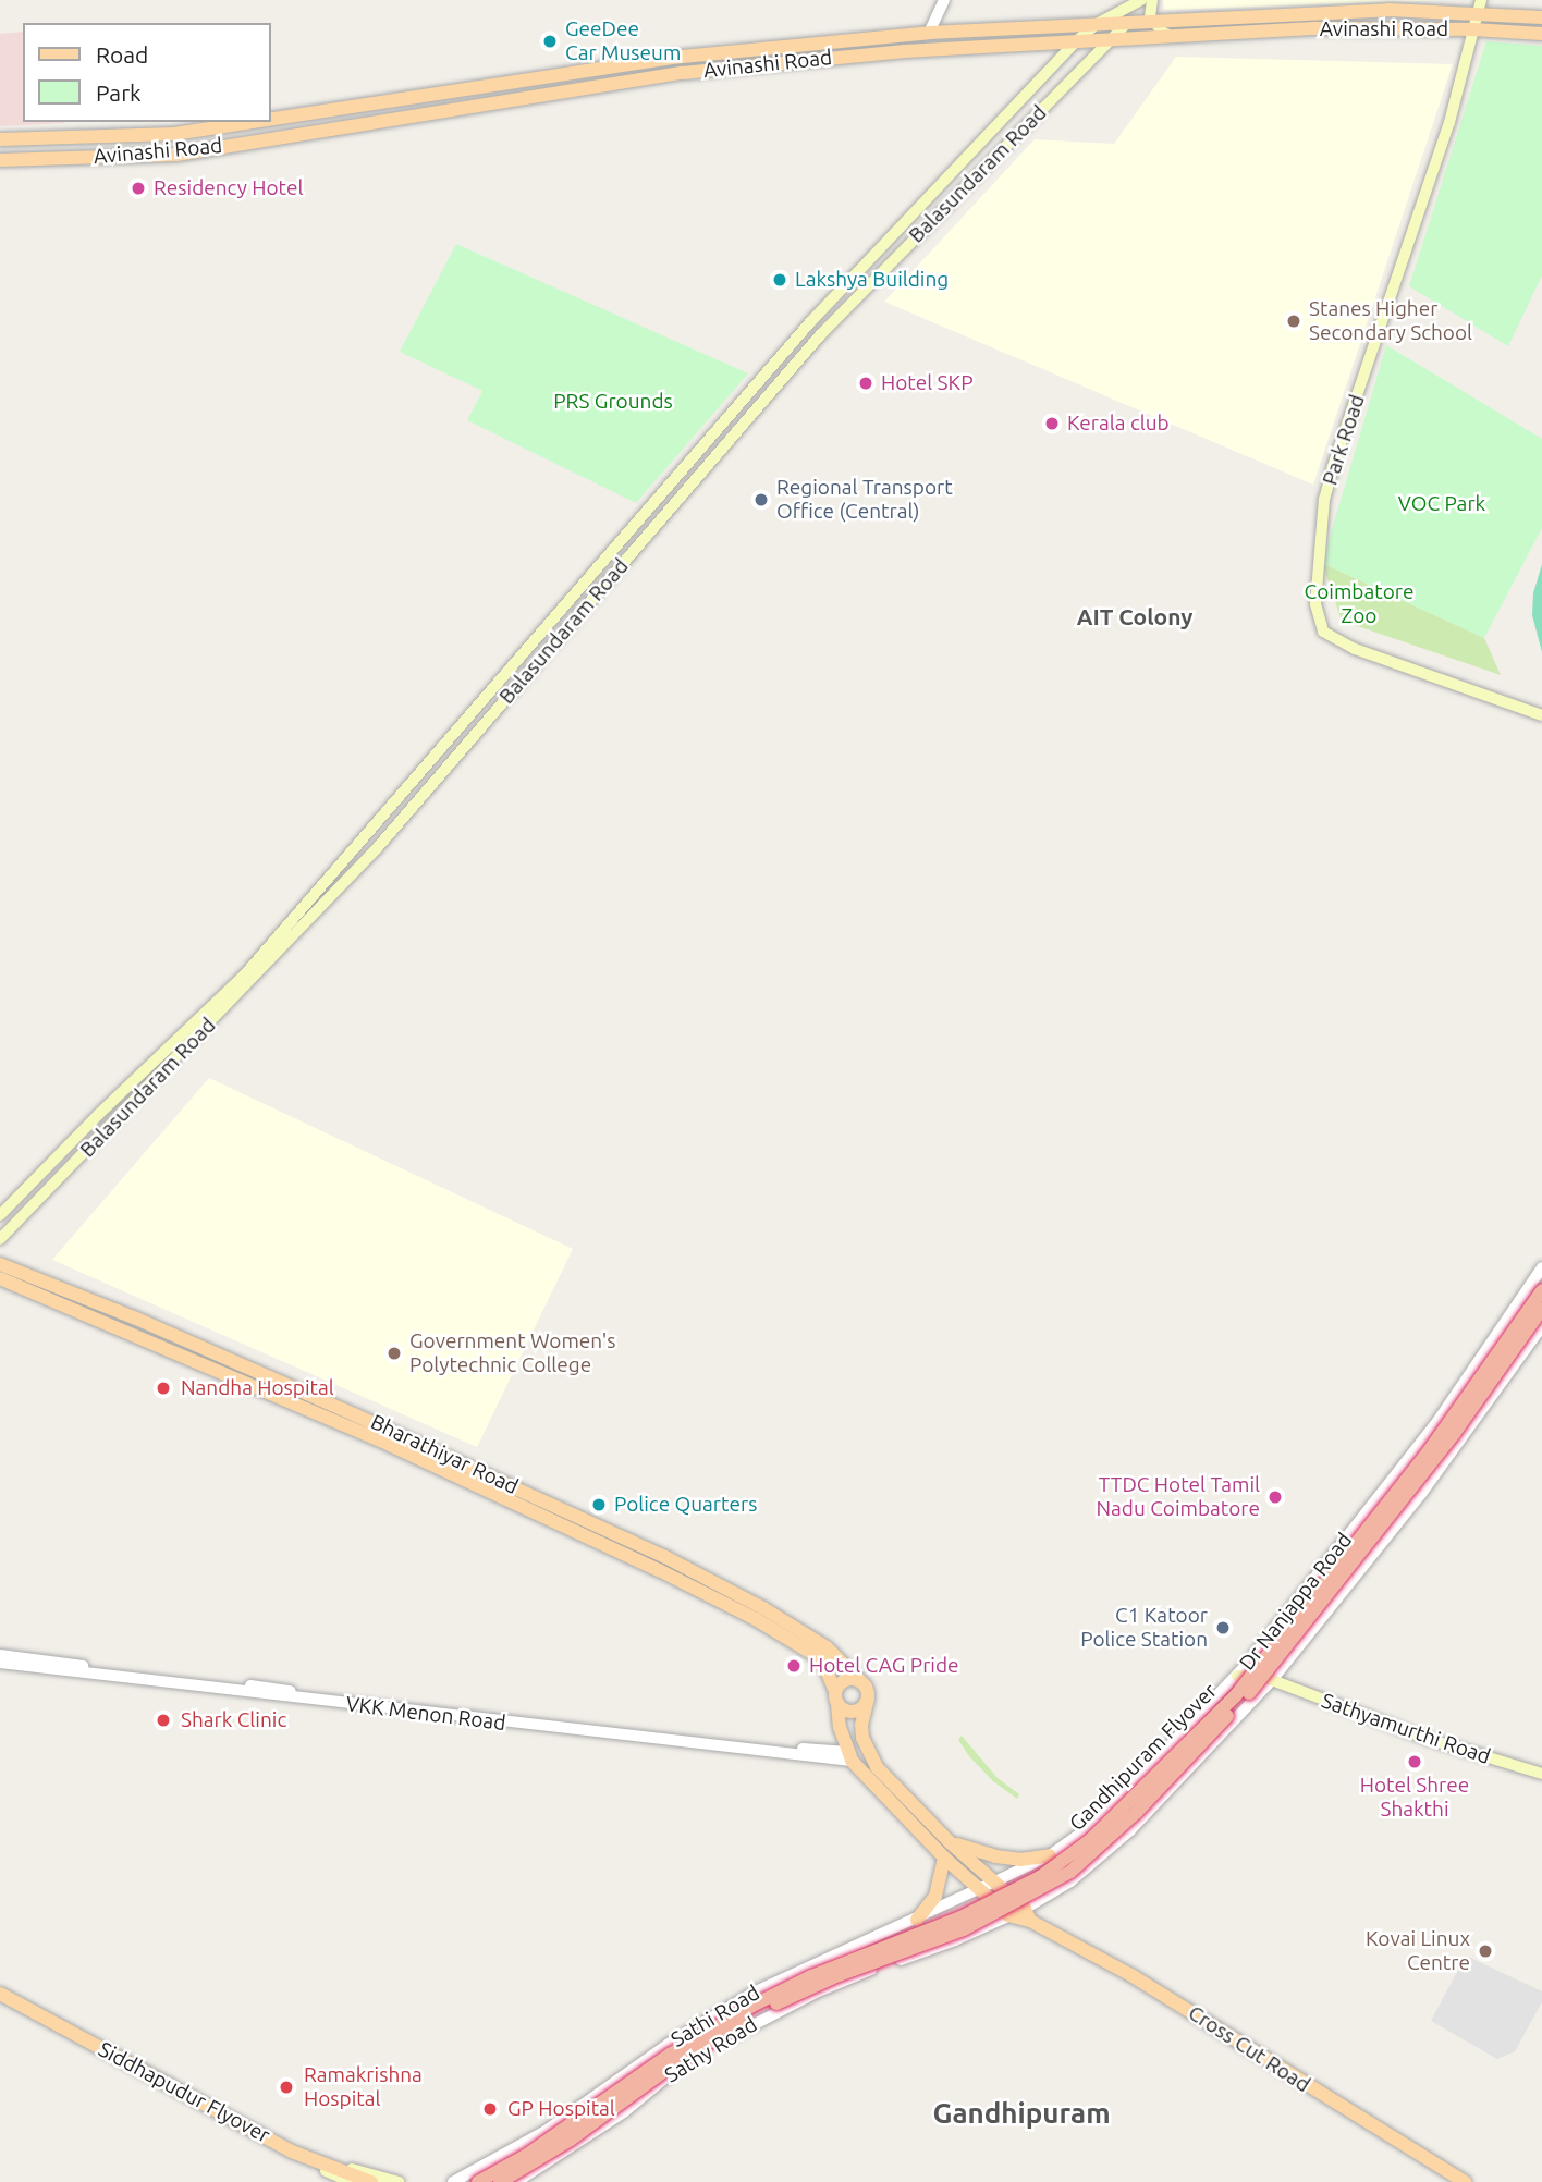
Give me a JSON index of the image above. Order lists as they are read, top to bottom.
{
  "streets": {
    "highway": ["Gandhipuram Flyover"],
    "main road": [
      "Avinashi Road",
      "Balasundaram Road",
      "Park Road",
      "Bharathiyar Road",
      "Sathyamurthi Road",
      "Cross Cut Road",
      "Siddhapudur Flyover"
    ],
    "street": [
      "Dr Nanjappa Road",
      "VKK Menon Road",
      "Sathi Road",
      "Sathy Road"
    ]
  },
  "crossings": [
    ["Avinashi Road", "Balasundaram Road"],
    ["Avinashi Road", "Park Road"],
    ["Bharathiyar Road", "VKK Menon Road"],
    ["Dr Nanjappa Road", "Sathyamurthi Road"],
    ["Dr Nanjappa Road", "Sathi Road"],
    ["Dr Nanjappa Road", "Cross Cut Road"]
  ],
  "districts": ["AIT Colony", "Gandhipuram"],
  "parks": ["PRS Grounds", "VOC Park", "Coimbatore Zoo"],
  "places": [
    "GeeDee Car Museum",
    "Residency Hotel",
    "Lakshya Building",
    "Stanes Higher Secondary School",
    "Hotel SKP",
    "Kerala club",
    "Regional Transport Office (Central)",
    "Government Women's Polytechnic College",
    "Nandha Hospital",
    "TTDC Hotel Tamil Nadu Coimbatore",
    "Police Quarters",
    "C1 Katoor Police Station",
    "Hotel CAG Pride",
    "Shark Clinic",
    "Hotel Shree Shakthi",
    "Kovai Linux Centre",
    "Ramakrishna Hospital",
    "GP Hospital"
  ],
  "legend": ["Road", "Park"]
}
